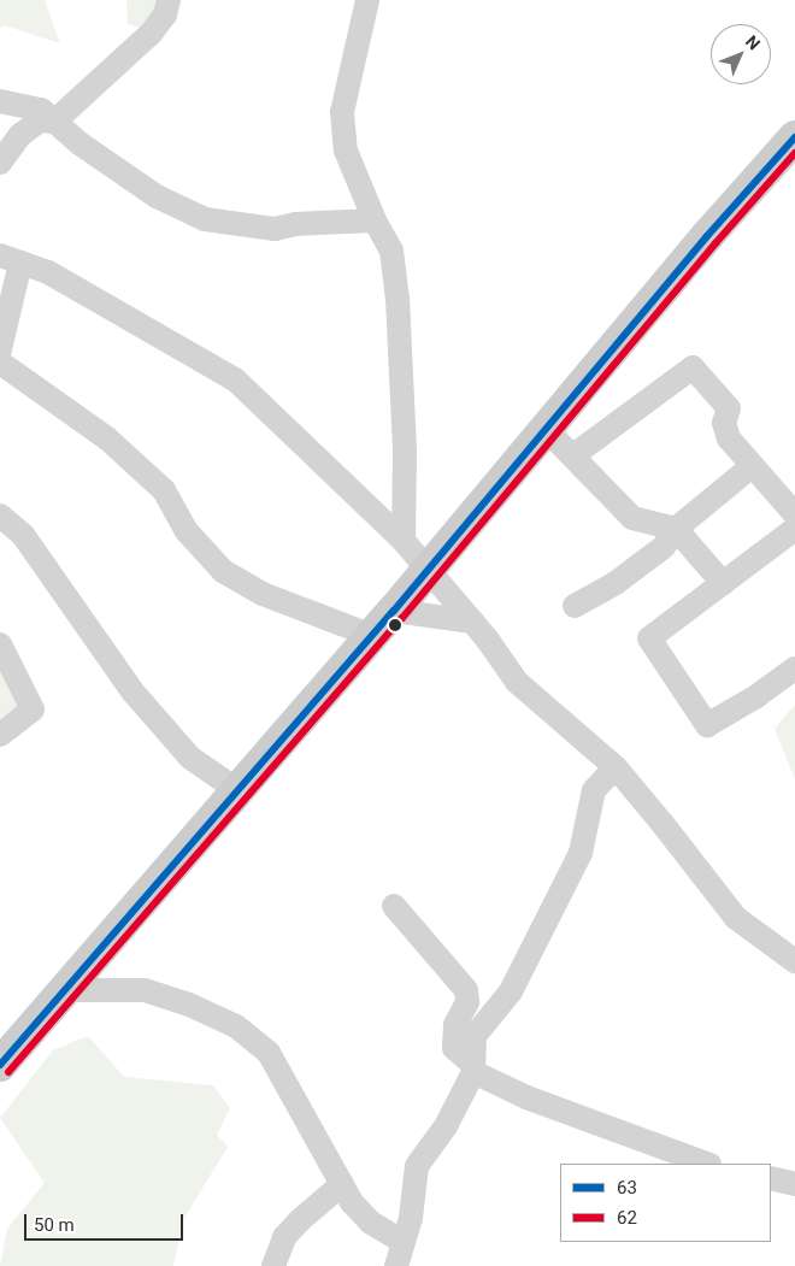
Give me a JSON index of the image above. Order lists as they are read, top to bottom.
{
  "lines": ["transit line 63", "transit line 62"],
  "legend": ["63", "62"],
  "scale_bar": "50 m",
  "north": "top right"
}
